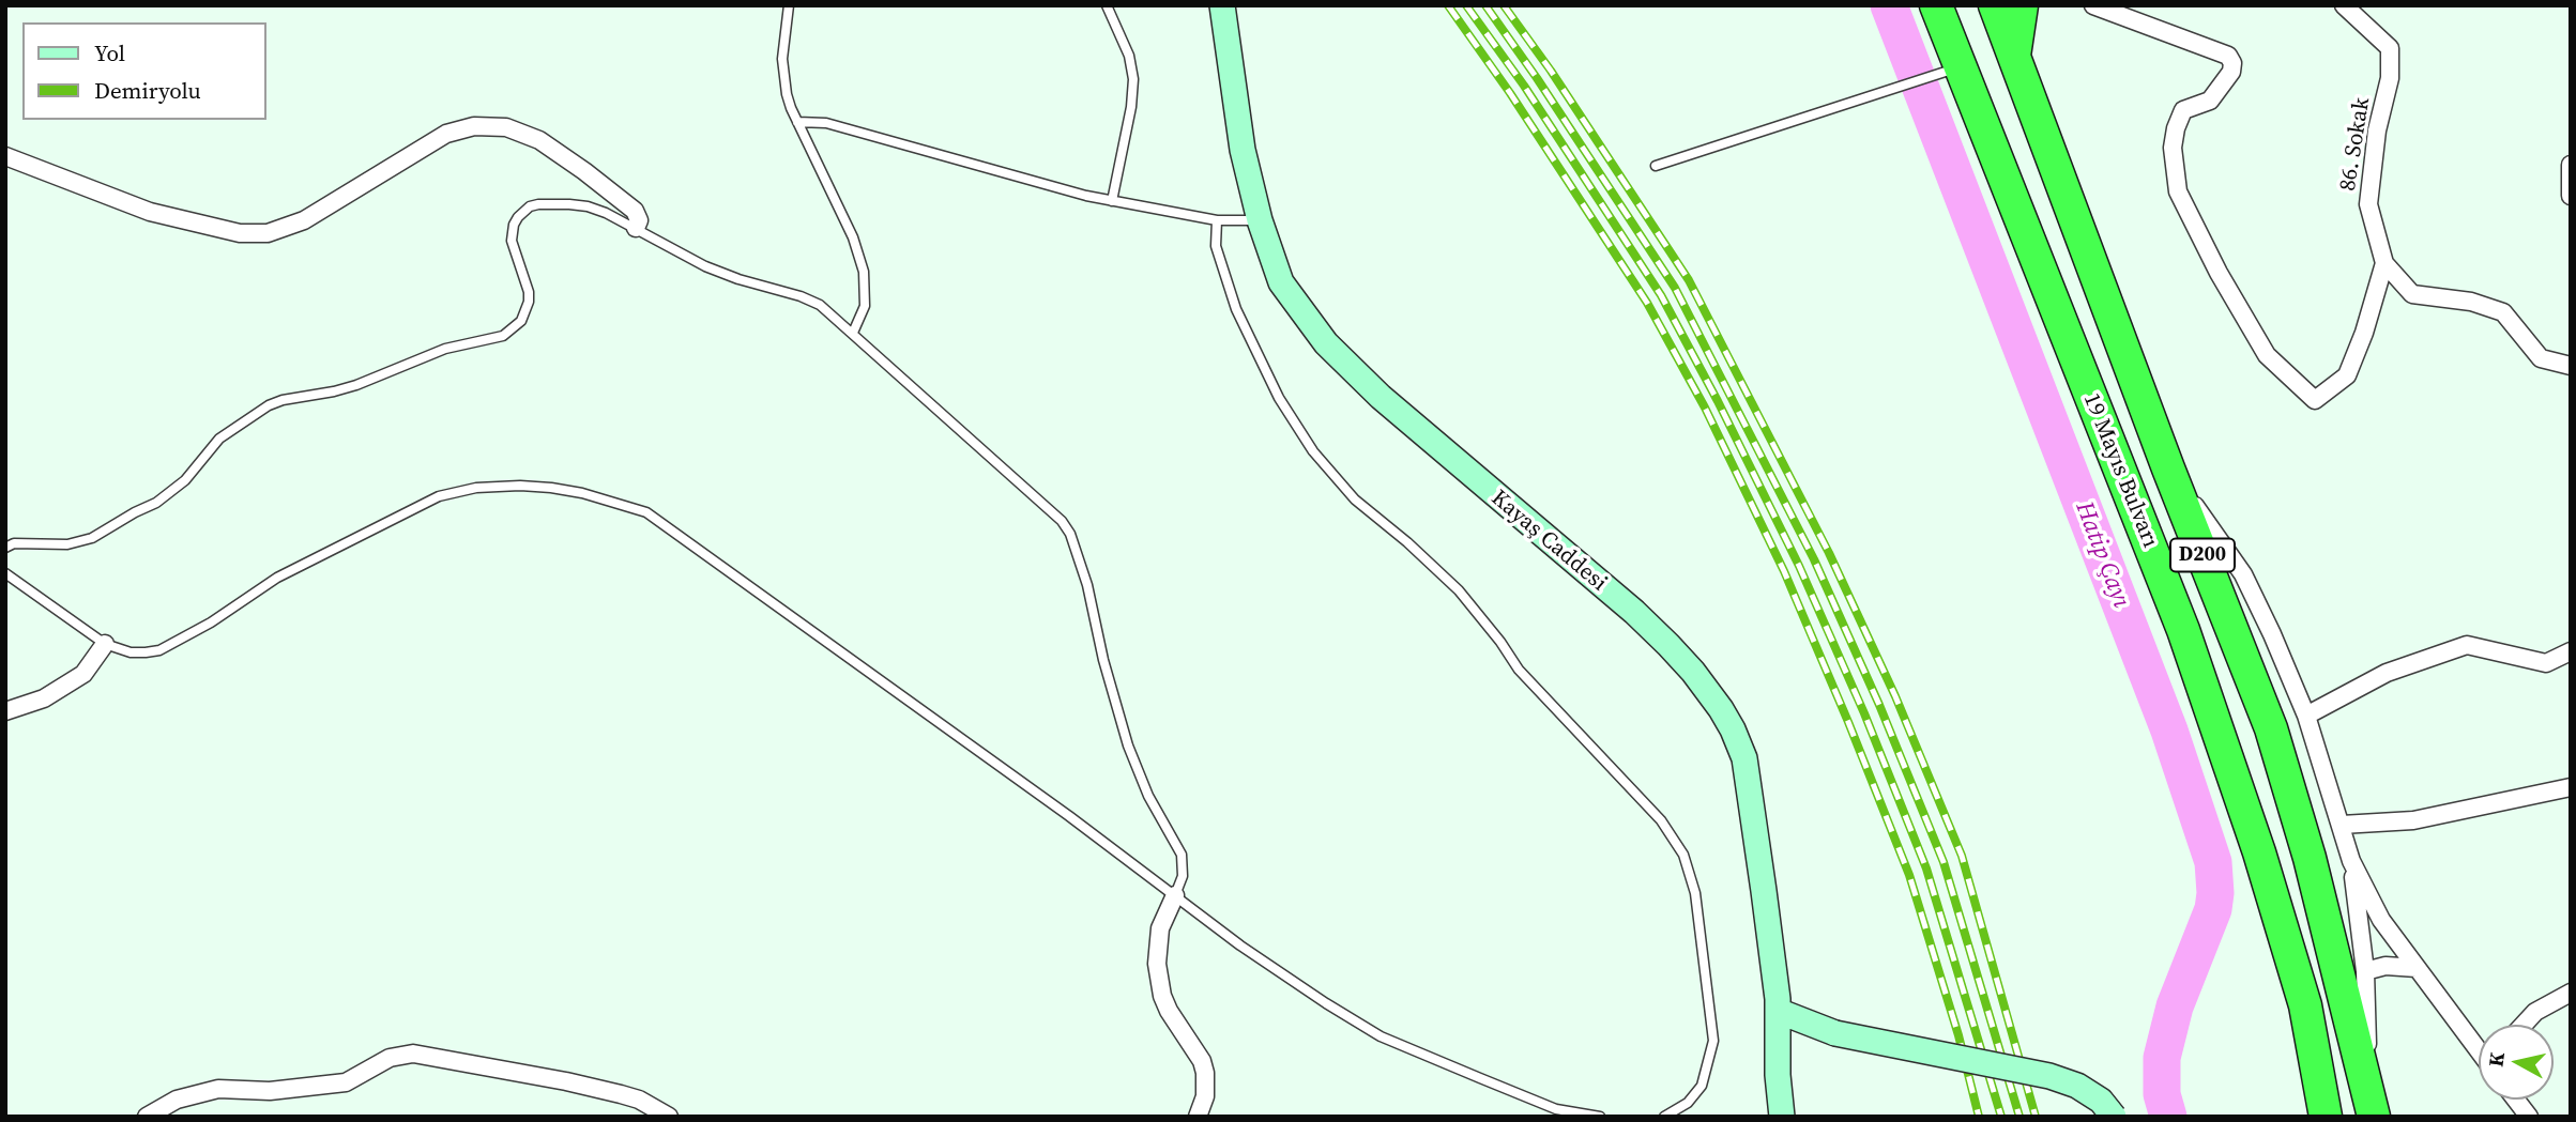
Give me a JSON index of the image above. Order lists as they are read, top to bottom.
{
  "streets": {
    "highway": ["19 Mayıs Bulvarı", "D200"],
    "street": ["86. Sokak", "Kayaş Caddesi"]
  },
  "water": ["Hatip Çayı"],
  "legend": ["Yol", "Demiryolu"],
  "north": "left"
}
